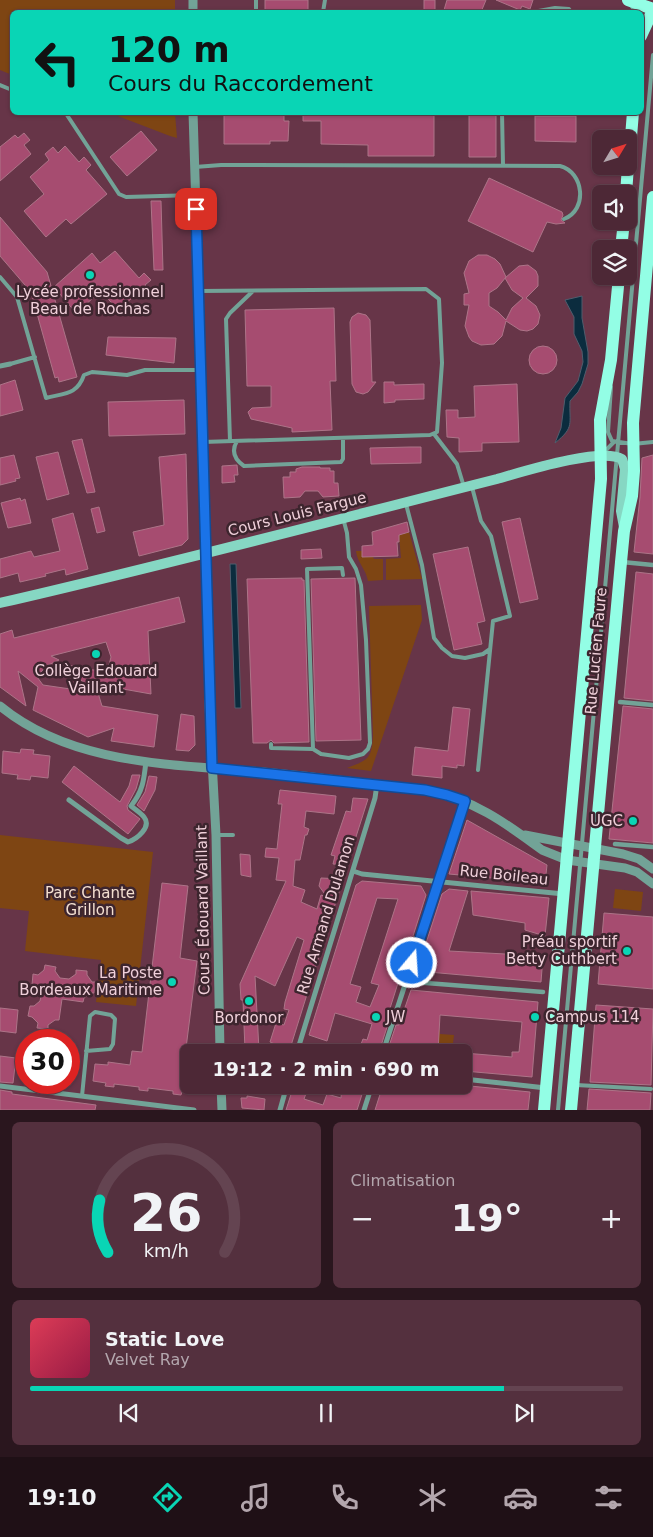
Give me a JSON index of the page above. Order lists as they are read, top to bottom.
{
  "streets": {
    "main road": ["Cours Louis Fargue", "Rue Lucien Faure"],
    "street": ["Rue Boileau", "Cours Édouard Vaillant", "Rue Armand Dulamon"]
  },
  "crossings": [
    ["Cours Louis Fargue", "Rue Lucien Faure"],
    ["Cours Louis Fargue", "Cours Édouard Vaillant"],
    ["Rue Lucien Faure", "Rue Boileau"],
    ["Rue Boileau", "Rue Armand Dulamon"]
  ],
  "parks": ["Parc Chante Grillon"],
  "places": [
    "Lycée professionnel Beau de Rochas",
    "Collège Edouard Vaillant",
    "UGC",
    "Préau sportif Betty Cuthbert",
    "La Poste Bordeaux Maritime",
    "Bordonor",
    "JW",
    "Campus 114"
  ],
  "north": "top right",
  "page": {
    "turn": ["120 m", "Cours du Raccordement"],
    "limit": "30",
    "trip": "19:12 · 2 min · 690 m",
    "tile": "Climatisation",
    "heat": ["−", "19°", "+"],
    "song": ["Static Love", "Velvet Ray"],
    "tabs": "19:10",
    "gauge": ["26", "km/h"]
  }
}
